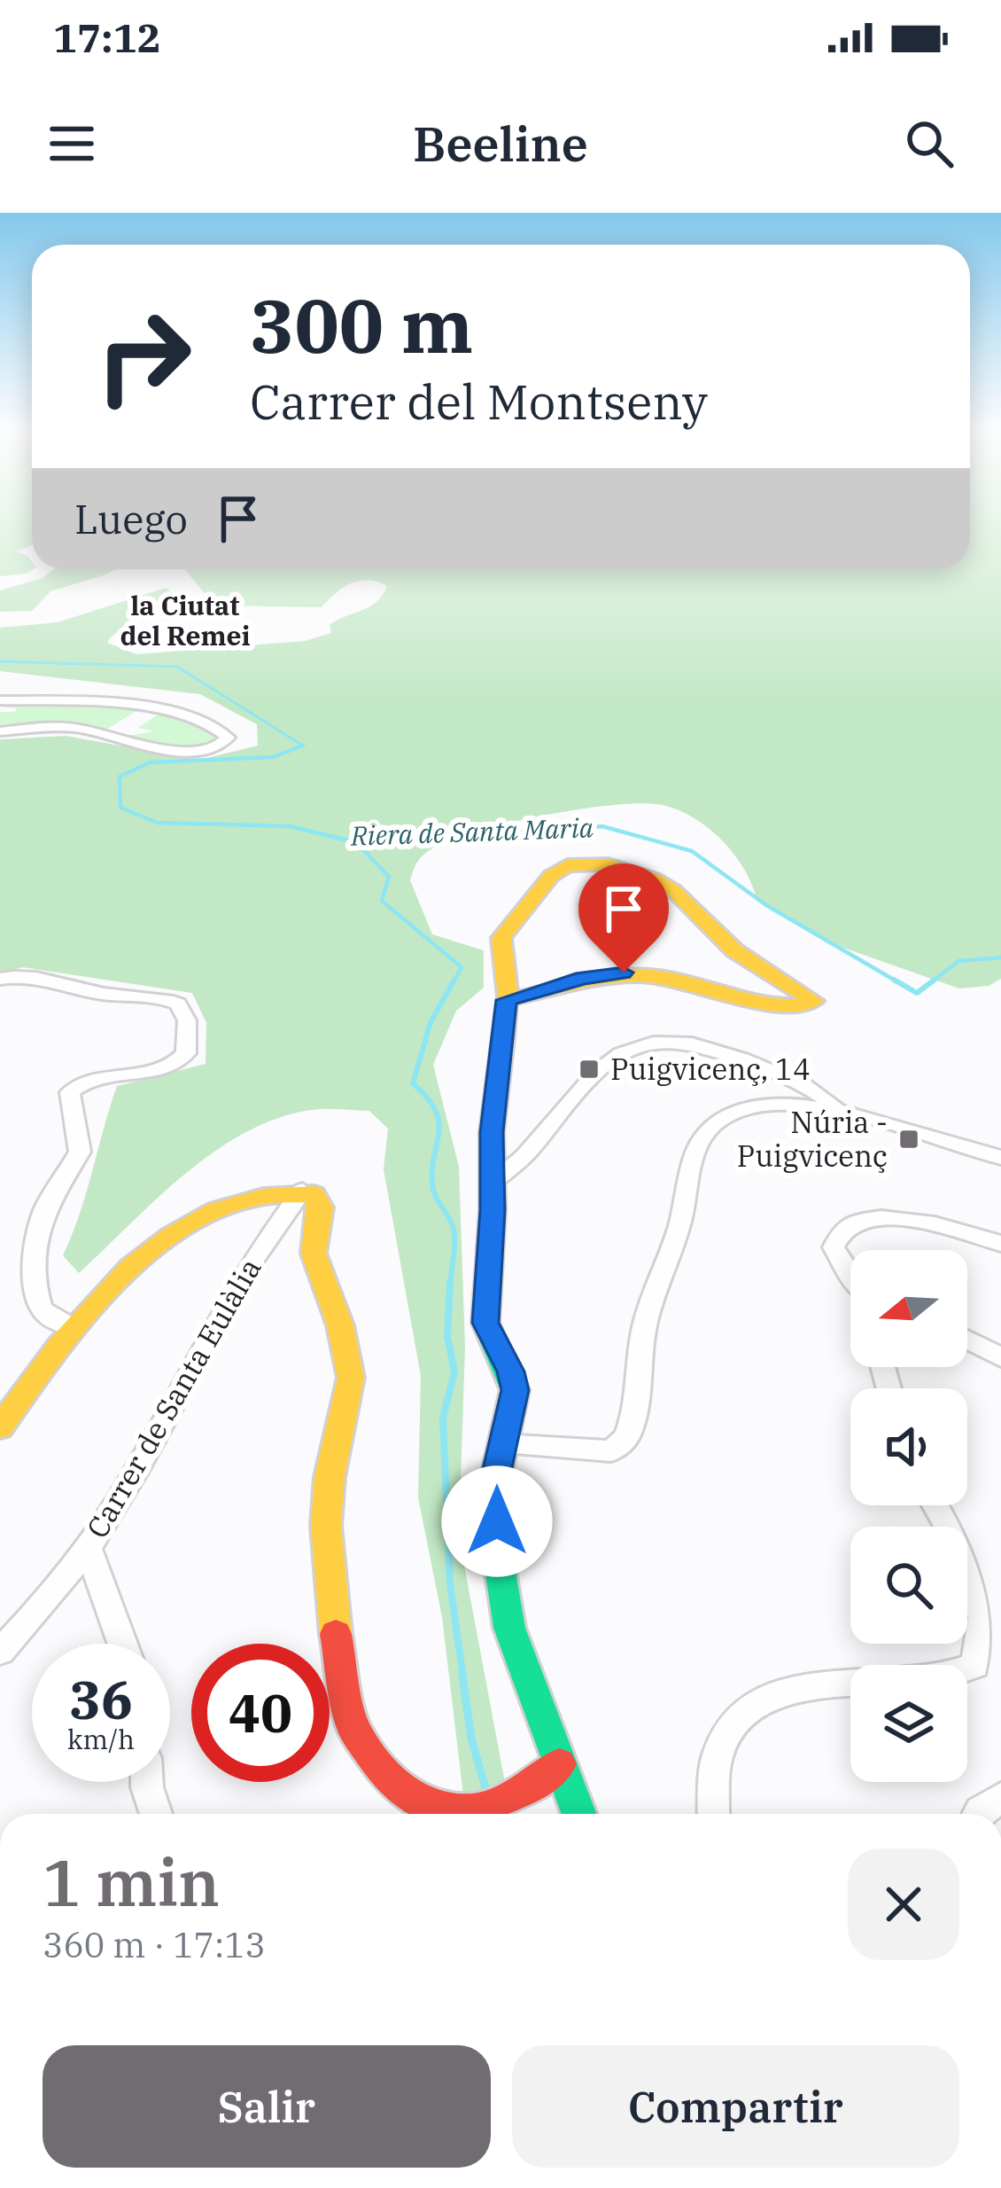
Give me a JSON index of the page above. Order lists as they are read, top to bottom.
{
  "streets": {
    "street": ["Carrer de Santa Eulàlia"]
  },
  "districts": ["la Ciutat del Remei"],
  "water": ["Riera de Santa Maria"],
  "places": {
    "transit": ["Puigvicenç, 14", "Núria - Puigvicenç"]
  },
  "north": "left",
  "page": {
    "status": "17:12",
    "header": "Beeline",
    "turn": ["300 m", "Carrer del Montseny"],
    "then": "Luego",
    "speed": "36 km/h",
    "limit": "40",
    "heading": ["1 min", "360 m · 17:13"],
    "buttons": ["Salir", "Compartir"]
  }
}
